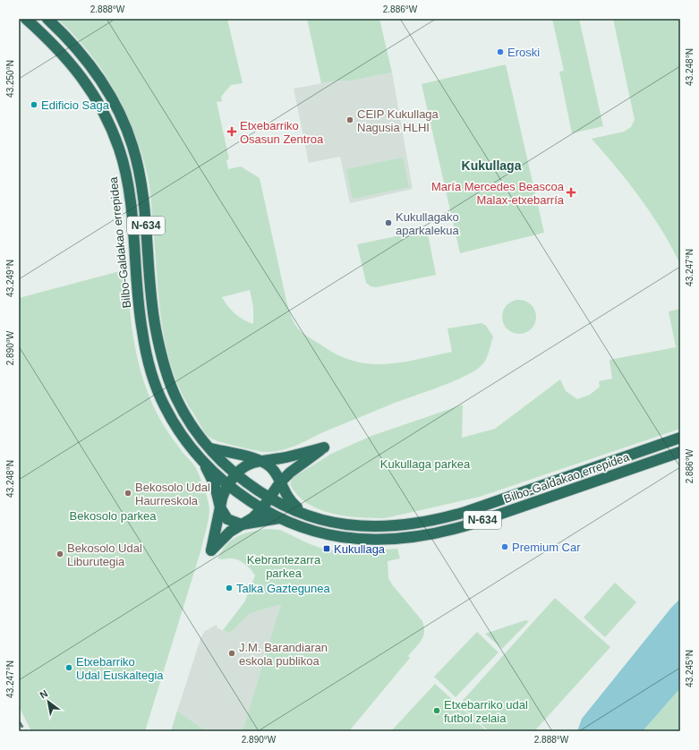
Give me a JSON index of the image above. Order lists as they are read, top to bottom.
{
  "streets": {
    "highway": ["N-634", "Bilbo-Galdakao errepidea"]
  },
  "districts": ["Kukullaga"],
  "parks": ["Kukullaga parkea", "Bekosolo parkea", "Kebrantezarra parkea"],
  "places": {
    "other": [
      "Eroski",
      "Edificio Saga",
      "CEIP Kukullaga Nagusia HLHI",
      "Kukullagako aparkalekua",
      "Bekosolo Udal Haurreskola",
      "Premium Car",
      "Bekosolo Udal Liburutegia",
      "Talka Gaztegunea",
      "J.M. Barandiaran eskola publikoa",
      "Etxebarriko Udal Euskaltegia",
      "Etxebarriko udal futbol zelaia"
    ],
    "health": ["Etxebarriko Osasun Zentroa", "María Mercedes Beascoa Malax-etxebarría"],
    "transit": ["Kukullaga"]
  },
  "north": "top left",
  "coordinates": [
    "2.888°W",
    "2.886°W",
    "43.248°N",
    "43.250°N",
    "43.247°N",
    "43.249°N",
    "2.890°W",
    "43.245°N"
  ]
}
